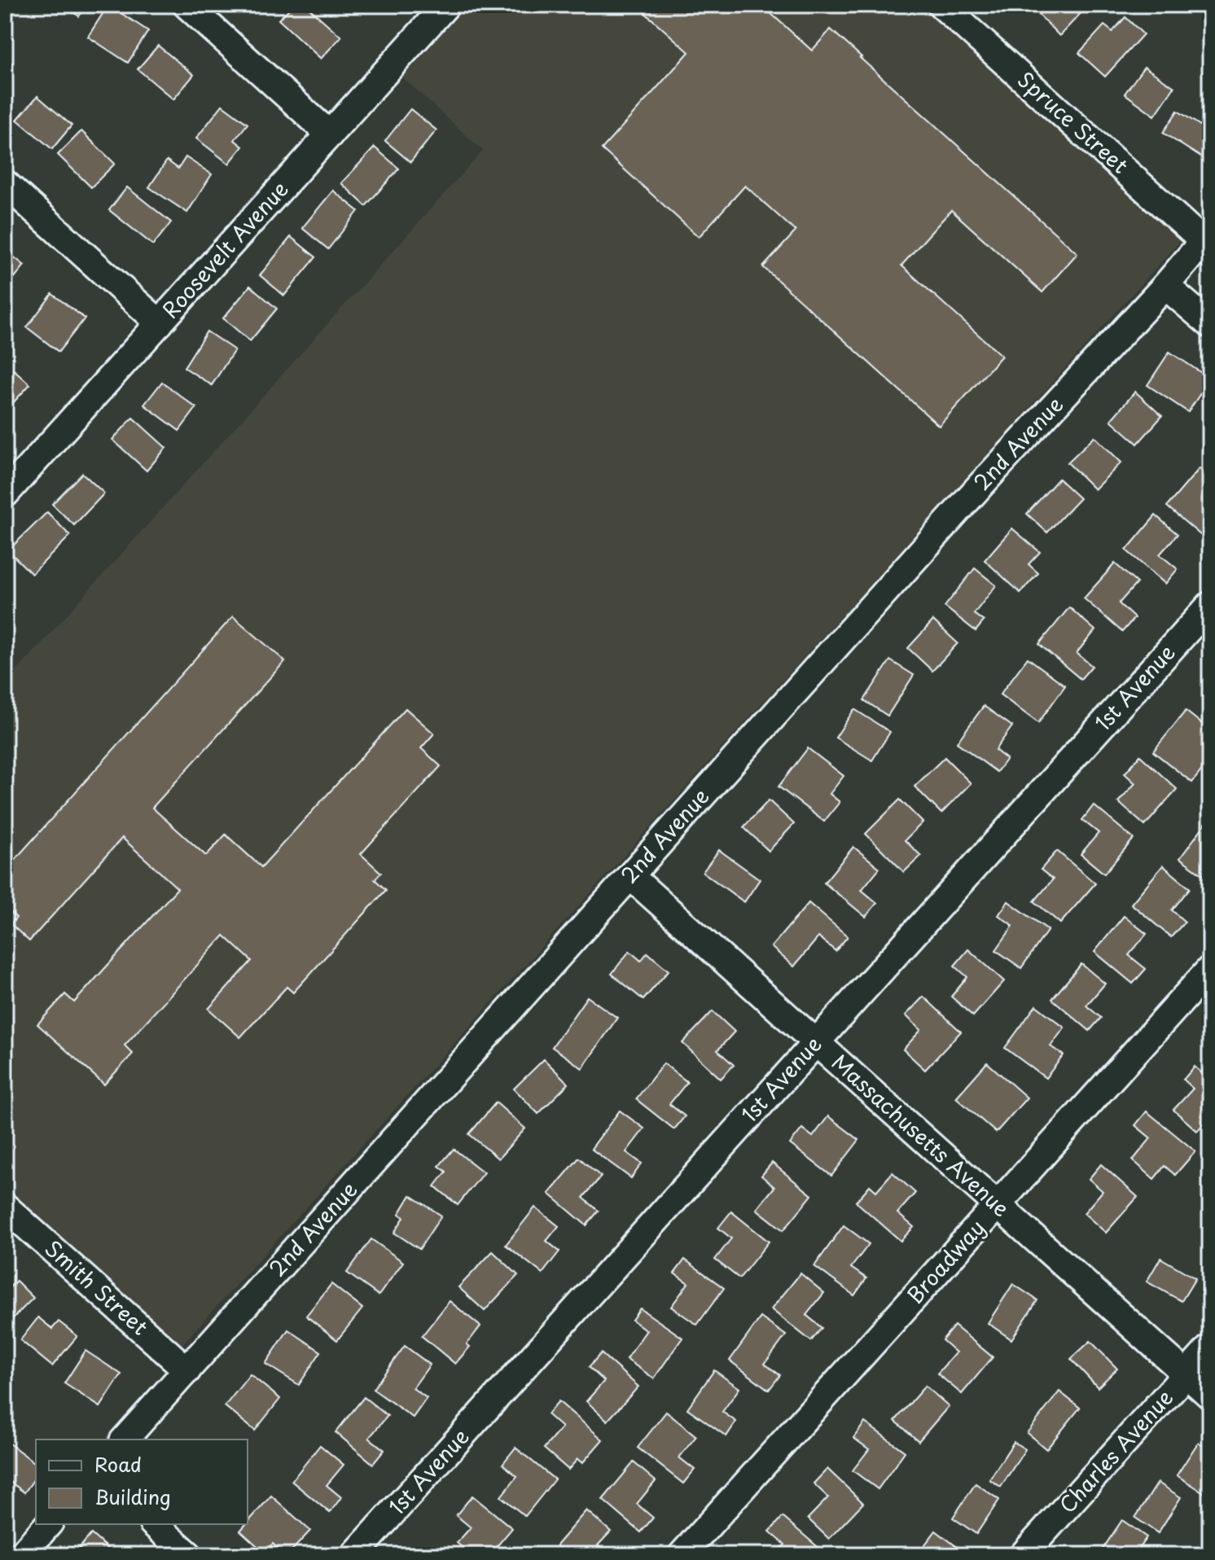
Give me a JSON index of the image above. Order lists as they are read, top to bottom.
{
  "streets": {
    "street": [
      "Spruce Street",
      "Roosevelt Avenue",
      "2nd Avenue",
      "1st Avenue",
      "Massachusetts Avenue",
      "Broadway",
      "Smith Street",
      "Charles Avenue"
    ]
  },
  "crossings": [
    ["Spruce Street", "2nd Avenue"],
    ["2nd Avenue", "Massachusetts Avenue"],
    ["2nd Avenue", "Smith Street"],
    ["1st Avenue", "Massachusetts Avenue"],
    ["Massachusetts Avenue", "Broadway"],
    ["Massachusetts Avenue", "Charles Avenue"]
  ],
  "legend": ["Road", "Building"]
}
